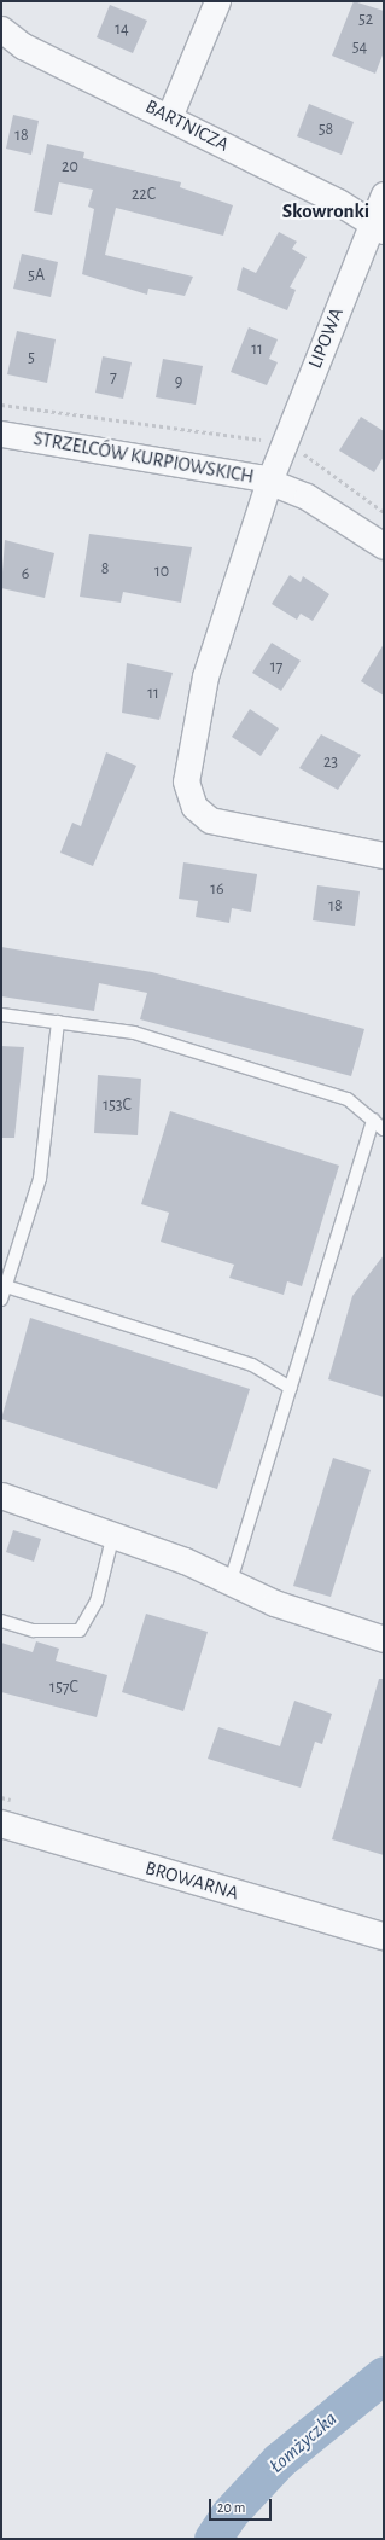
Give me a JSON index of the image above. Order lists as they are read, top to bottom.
{
  "streets": {
    "street": [
      "BARTNICZA",
      "LIPOWA",
      "STRZELCÓW KURPIOWSKICH",
      "BROWARNA"
    ]
  },
  "crossings": [
    ["BARTNICZA", "LIPOWA"],
    ["LIPOWA", "STRZELCÓW KURPIOWSKICH"]
  ],
  "districts": ["Skowronki"],
  "water": ["Łomżyczka"],
  "house_numbers": [
    "52",
    "14",
    "54",
    "58",
    "18",
    "20",
    "22C",
    "5A",
    "11",
    "5",
    "7",
    "9",
    "8",
    "10",
    "6",
    "17",
    "11",
    "23",
    "16",
    "18",
    "153C",
    "157C"
  ],
  "scale_bar": "20 m"
}
